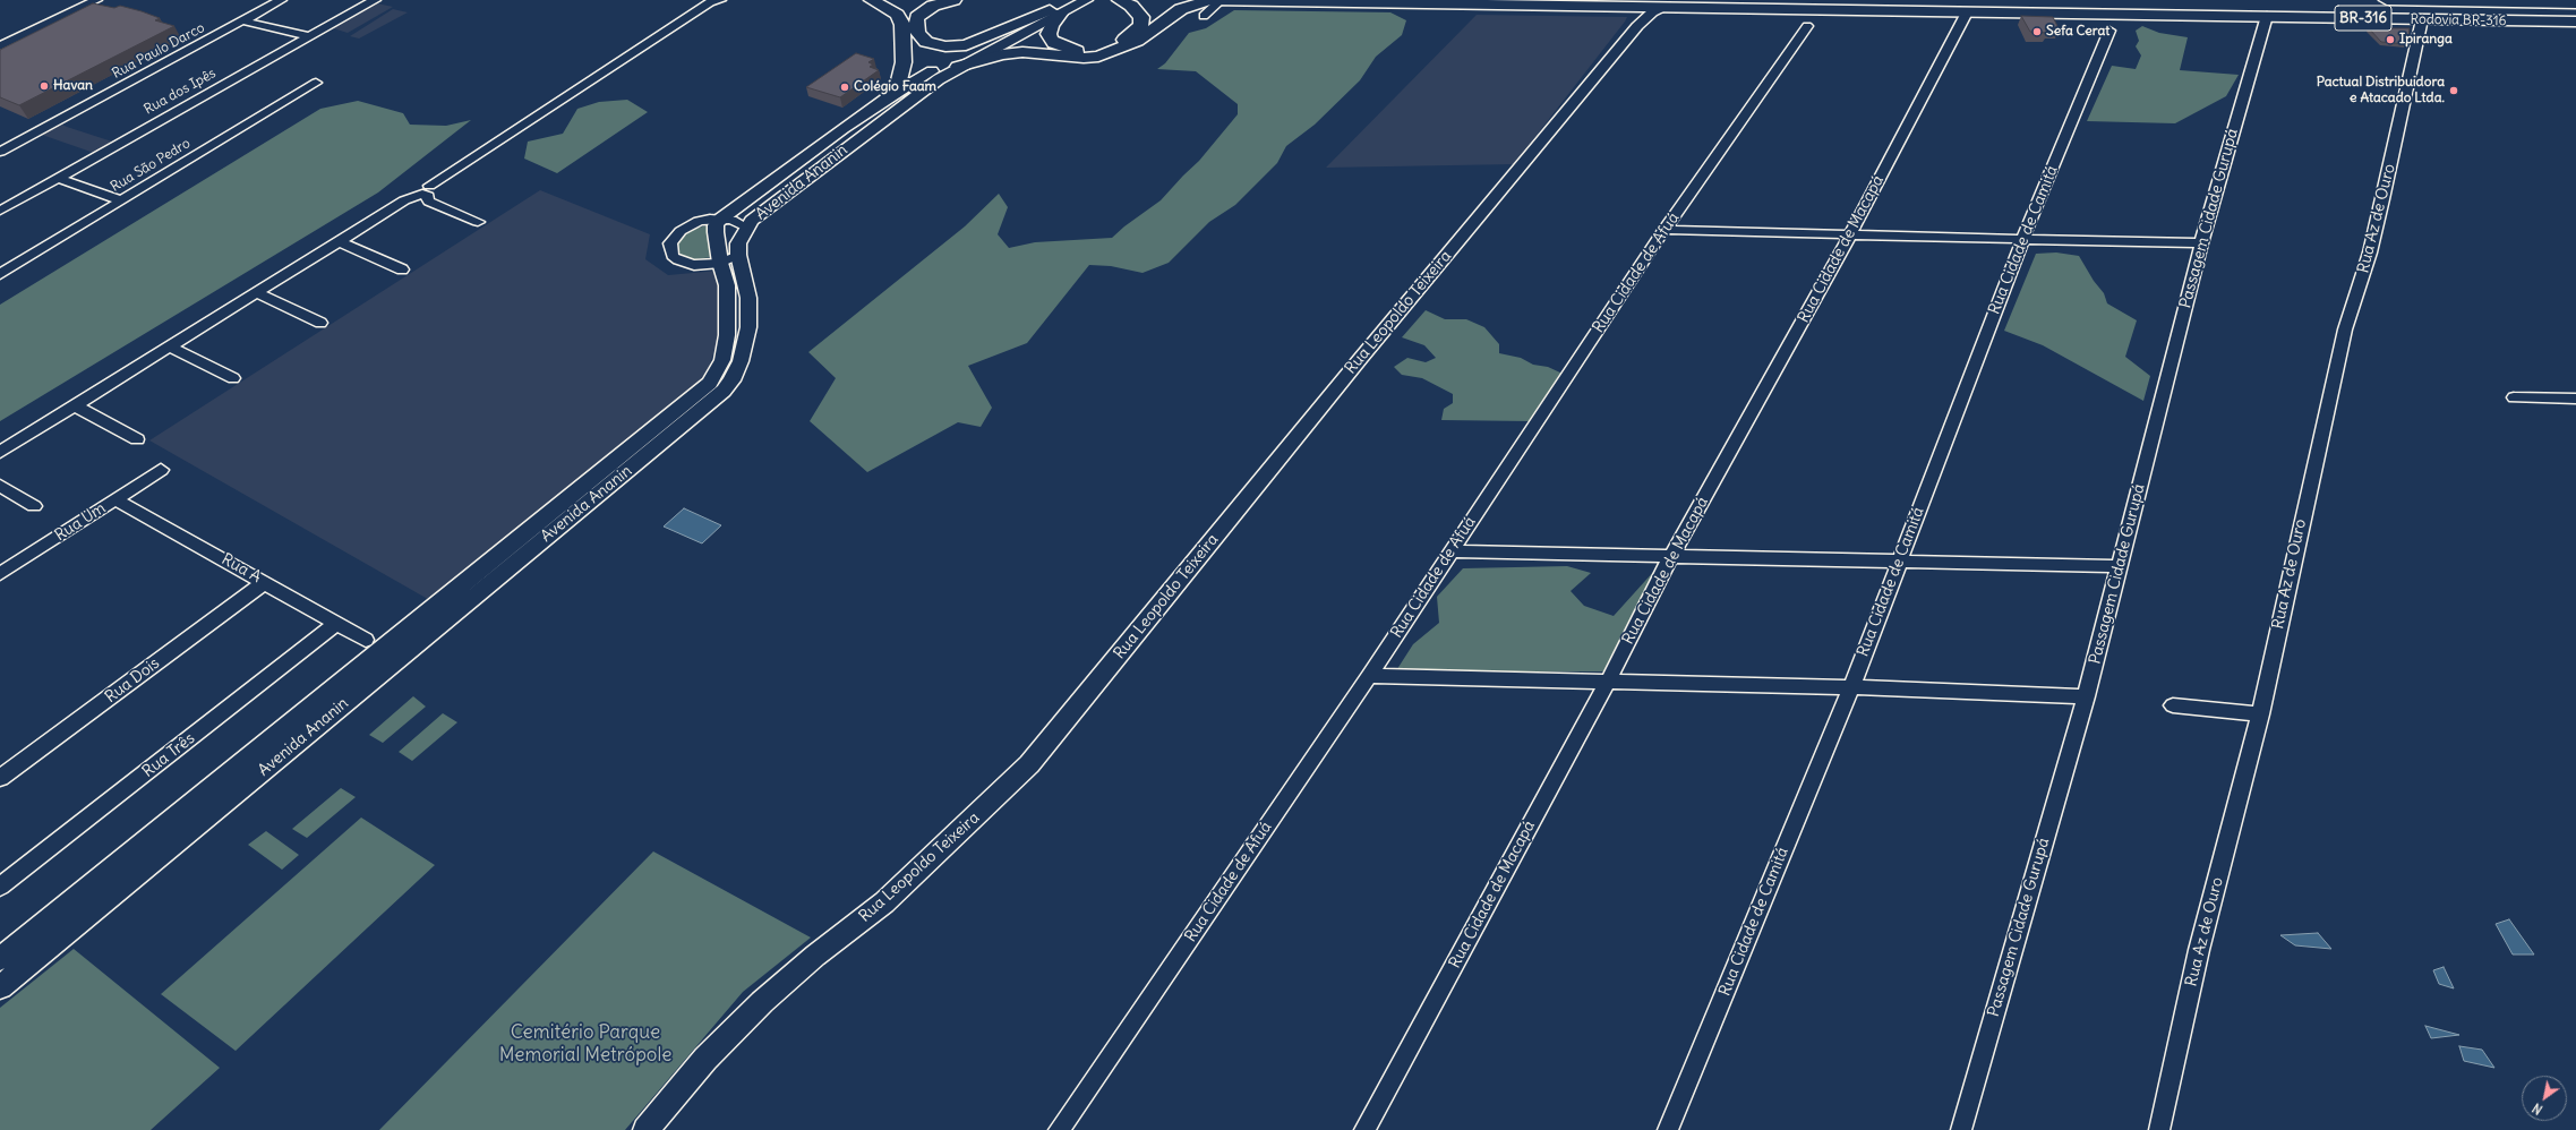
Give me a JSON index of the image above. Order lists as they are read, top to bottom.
{
  "streets": {
    "highway": ["BR-316", "Rodovia BR-316"],
    "main road": ["Avenida Ananin", "Rua Leopoldo Teixeira"],
    "street": [
      "Rua Paulo Darco",
      "Rua dos Ipês",
      "Rua São Pedro",
      "Passagem Cidade Gurupá",
      "Rua Az de Ouro",
      "Rua Cidade de Camitá",
      "Rua Cidade de Macapá",
      "Rua Cidade de Afuá",
      "Rua Um",
      "Rua A",
      "Rua Dois",
      "Rua Três"
    ]
  },
  "crossings": [
    ["BR-316", "Rodovia BR-316"],
    ["BR-316", "Rua Cidade de Macapá"],
    ["BR-316", "Rua Leopoldo Teixeira"],
    ["Rodovia BR-316", "Passagem Cidade Gurupá"],
    ["Rodovia BR-316", "Rua Az de Ouro"],
    ["Rodovia BR-316", "Rua Cidade de Macapá"],
    ["Rua Um", "Rua A"],
    ["Rua A", "Rua Dois"],
    ["Rua A", "Rua Três"]
  ],
  "parks": ["Cemitério Parque Memorial Metrópole"],
  "places": [
    "Sefa Cerat",
    "Ipiranga",
    "Havan",
    "Colégio Faam",
    "Pactual Distribuidora e Atacado Ltda."
  ],
  "north": "bottom left"
}
